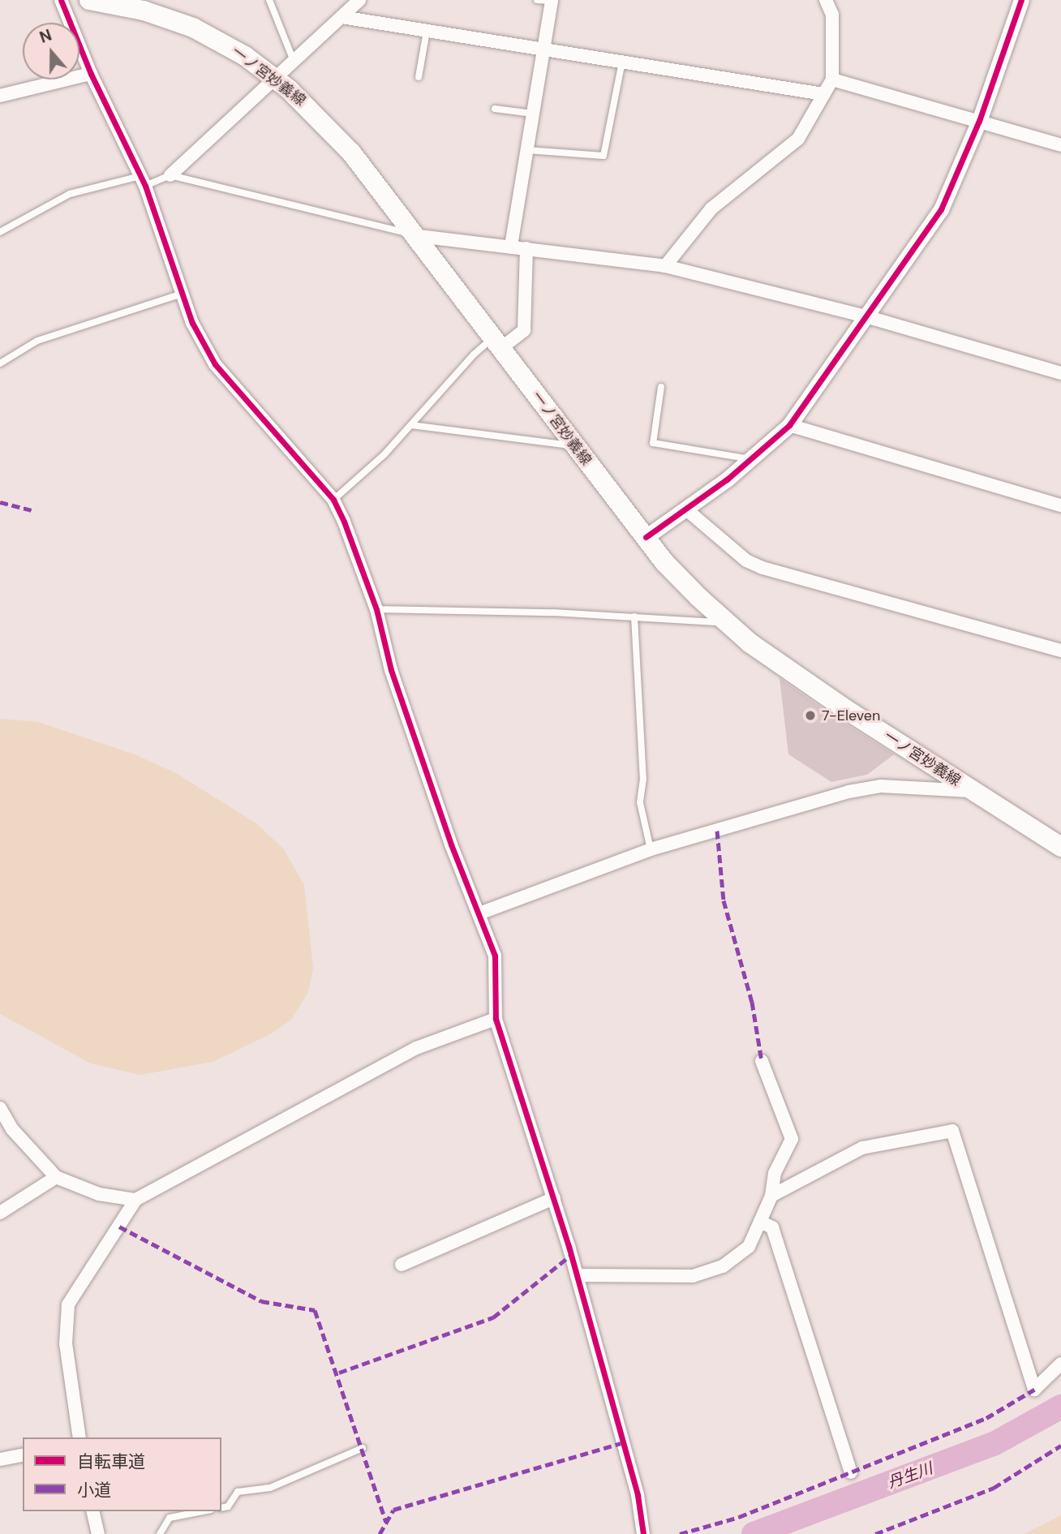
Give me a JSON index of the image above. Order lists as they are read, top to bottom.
{
  "streets": {
    "main road": ["一ノ宮妙義線"]
  },
  "water": ["丹生川"],
  "places": ["7-Eleven"],
  "legend": ["自転車道", "小道"],
  "north": "top"
}
